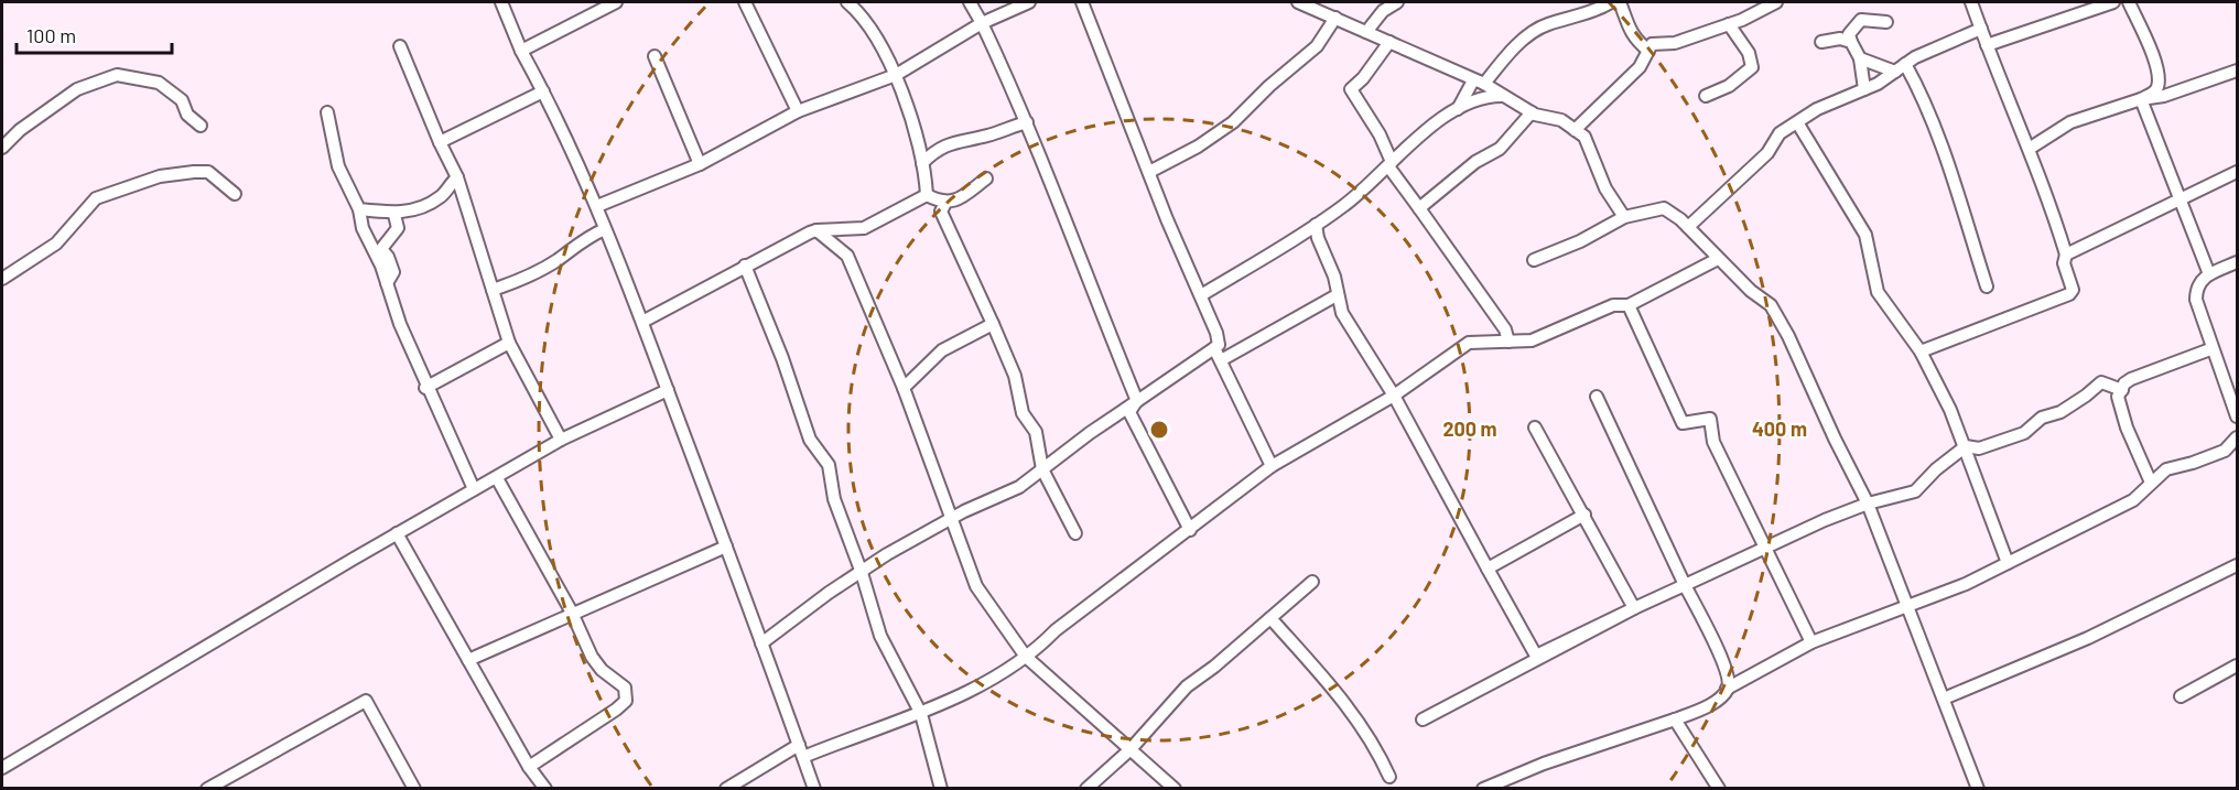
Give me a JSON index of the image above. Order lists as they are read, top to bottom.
{
  "scale_bar": "100 m",
  "rings": ["200 m", "400 m"]
}
